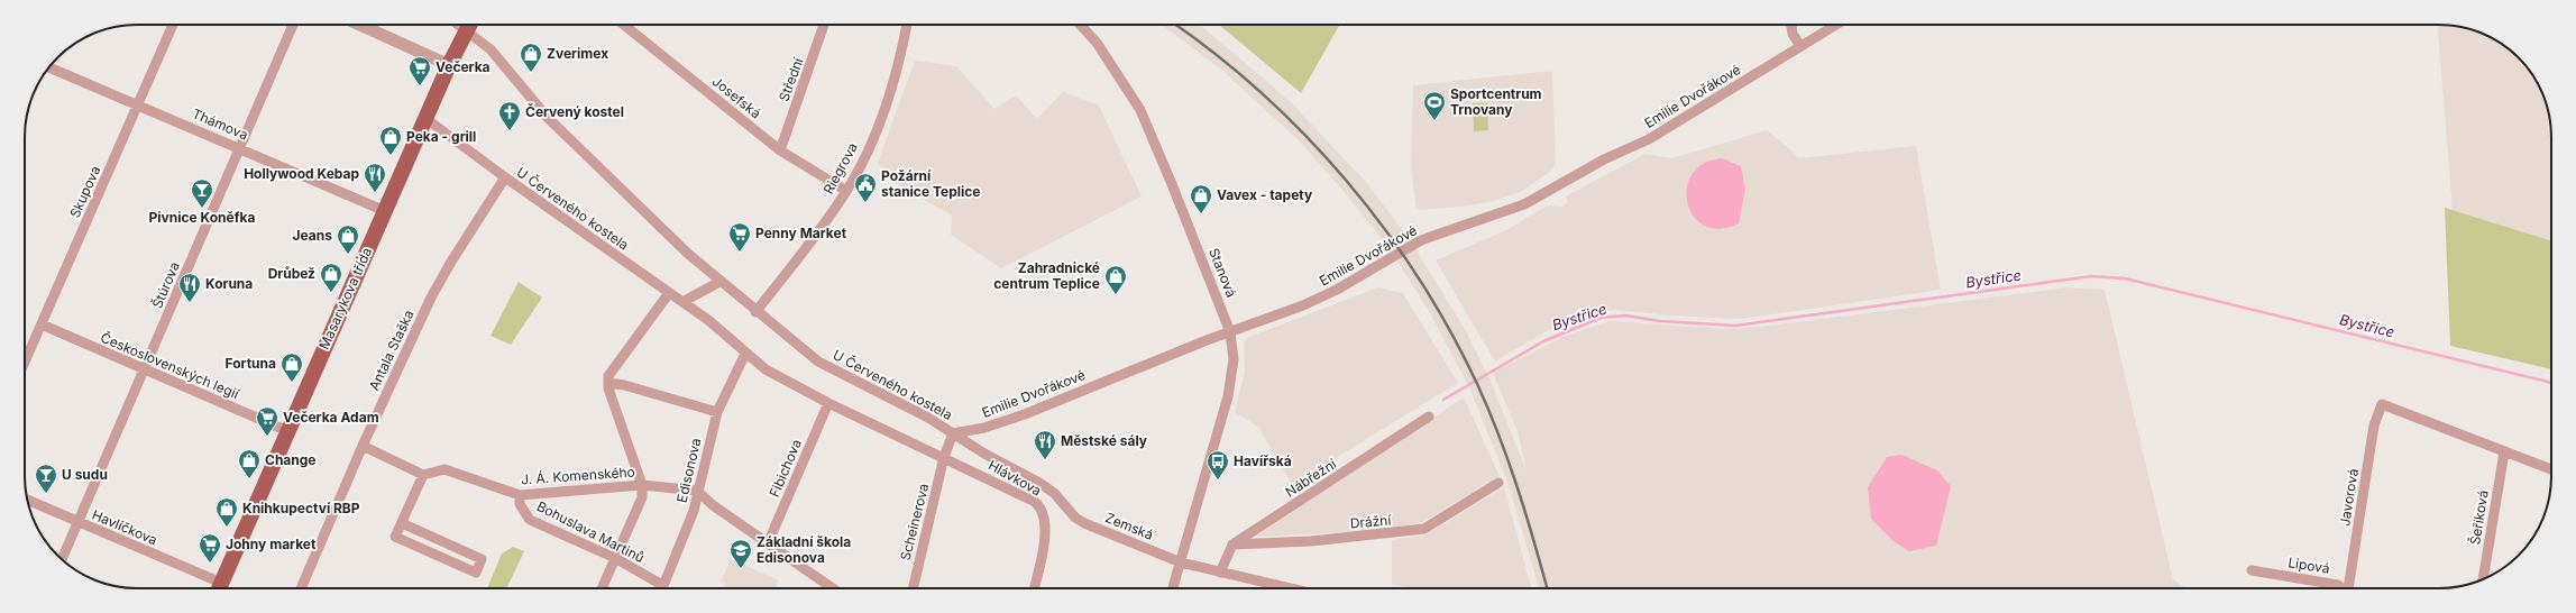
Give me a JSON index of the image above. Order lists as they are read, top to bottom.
{
  "streets": {
    "main road": ["Masarykova třída"],
    "street": [
      "Střední",
      "Emilie Dvořákové",
      "Josefská",
      "Thámova",
      "Riegrova",
      "Skupova",
      "U Červeného kostela",
      "Stanová",
      "Štúrova",
      "Antala Staška",
      "Československých legií",
      "Fibichova",
      "Edisonova",
      "J. Á. Komenského",
      "Hlávkova",
      "Nábřežní",
      "Javorová",
      "Šeříková",
      "Scheinerova",
      "Drážní",
      "Zemská",
      "Havlíčkova",
      "Bohuslava Martinů",
      "Lipová"
    ]
  },
  "crossings": [
    ["Střední", "Josefská"],
    ["Emilie Dvořákové", "U Červeného kostela"],
    ["Emilie Dvořákové", "Stanová"],
    ["Emilie Dvořákové", "Zemská"],
    ["Josefská", "Riegrova"],
    ["Thámova", "Skupova"],
    ["Thámova", "Štúrova"],
    ["Thámova", "Masarykova třída"],
    ["Riegrova", "U Červeného kostela"],
    ["Skupova", "Československých legií"],
    ["U Červeného kostela", "Masarykova třída"],
    ["U Červeného kostela", "Antala Staška"],
    ["U Červeného kostela", "Fibichova"],
    ["U Červeného kostela", "Edisonova"],
    ["U Červeného kostela", "Hlávkova"],
    ["U Červeného kostela", "Scheinerova"],
    ["U Červeného kostela", "Zemská"],
    ["Stanová", "Zemská"],
    ["Štúrova", "Československých legií"],
    ["Štúrova", "Havlíčkova"],
    ["Masarykova třída", "Československých legií"],
    ["Edisonova", "J. Á. Komenského"],
    ["J. Á. Komenského", "Bohuslava Martinů"],
    ["Hlávkova", "Scheinerova"],
    ["Nábřežní", "Drážní"],
    ["Javorová", "Šeříková"]
  ],
  "water": ["Bystřice"],
  "places": {
    "shop": [
      "Zverimex",
      "Peka - grill",
      "Vavex - tapety",
      "Jeans",
      "Drůbež",
      "Zahradnické centrum Teplice",
      "Fortuna",
      "Change",
      "Knihkupectví RBP"
    ],
    "supermarket": [
      "Večerka",
      "Penny Market",
      "Večerka Adam",
      "Johny market"
    ],
    "sports": ["Sportcentrum Trnovany"],
    "church": ["Červený kostel"],
    "restaurant": ["Hollywood Kebap", "Koruna", "Městské sály"],
    "public building": ["Požární stanice Teplice"],
    "bar": ["Pivnice Koněfka", "U sudu"],
    "bus stop": ["Havířská"],
    "school or university": ["Základní škola Edisonova"]
  }
}
